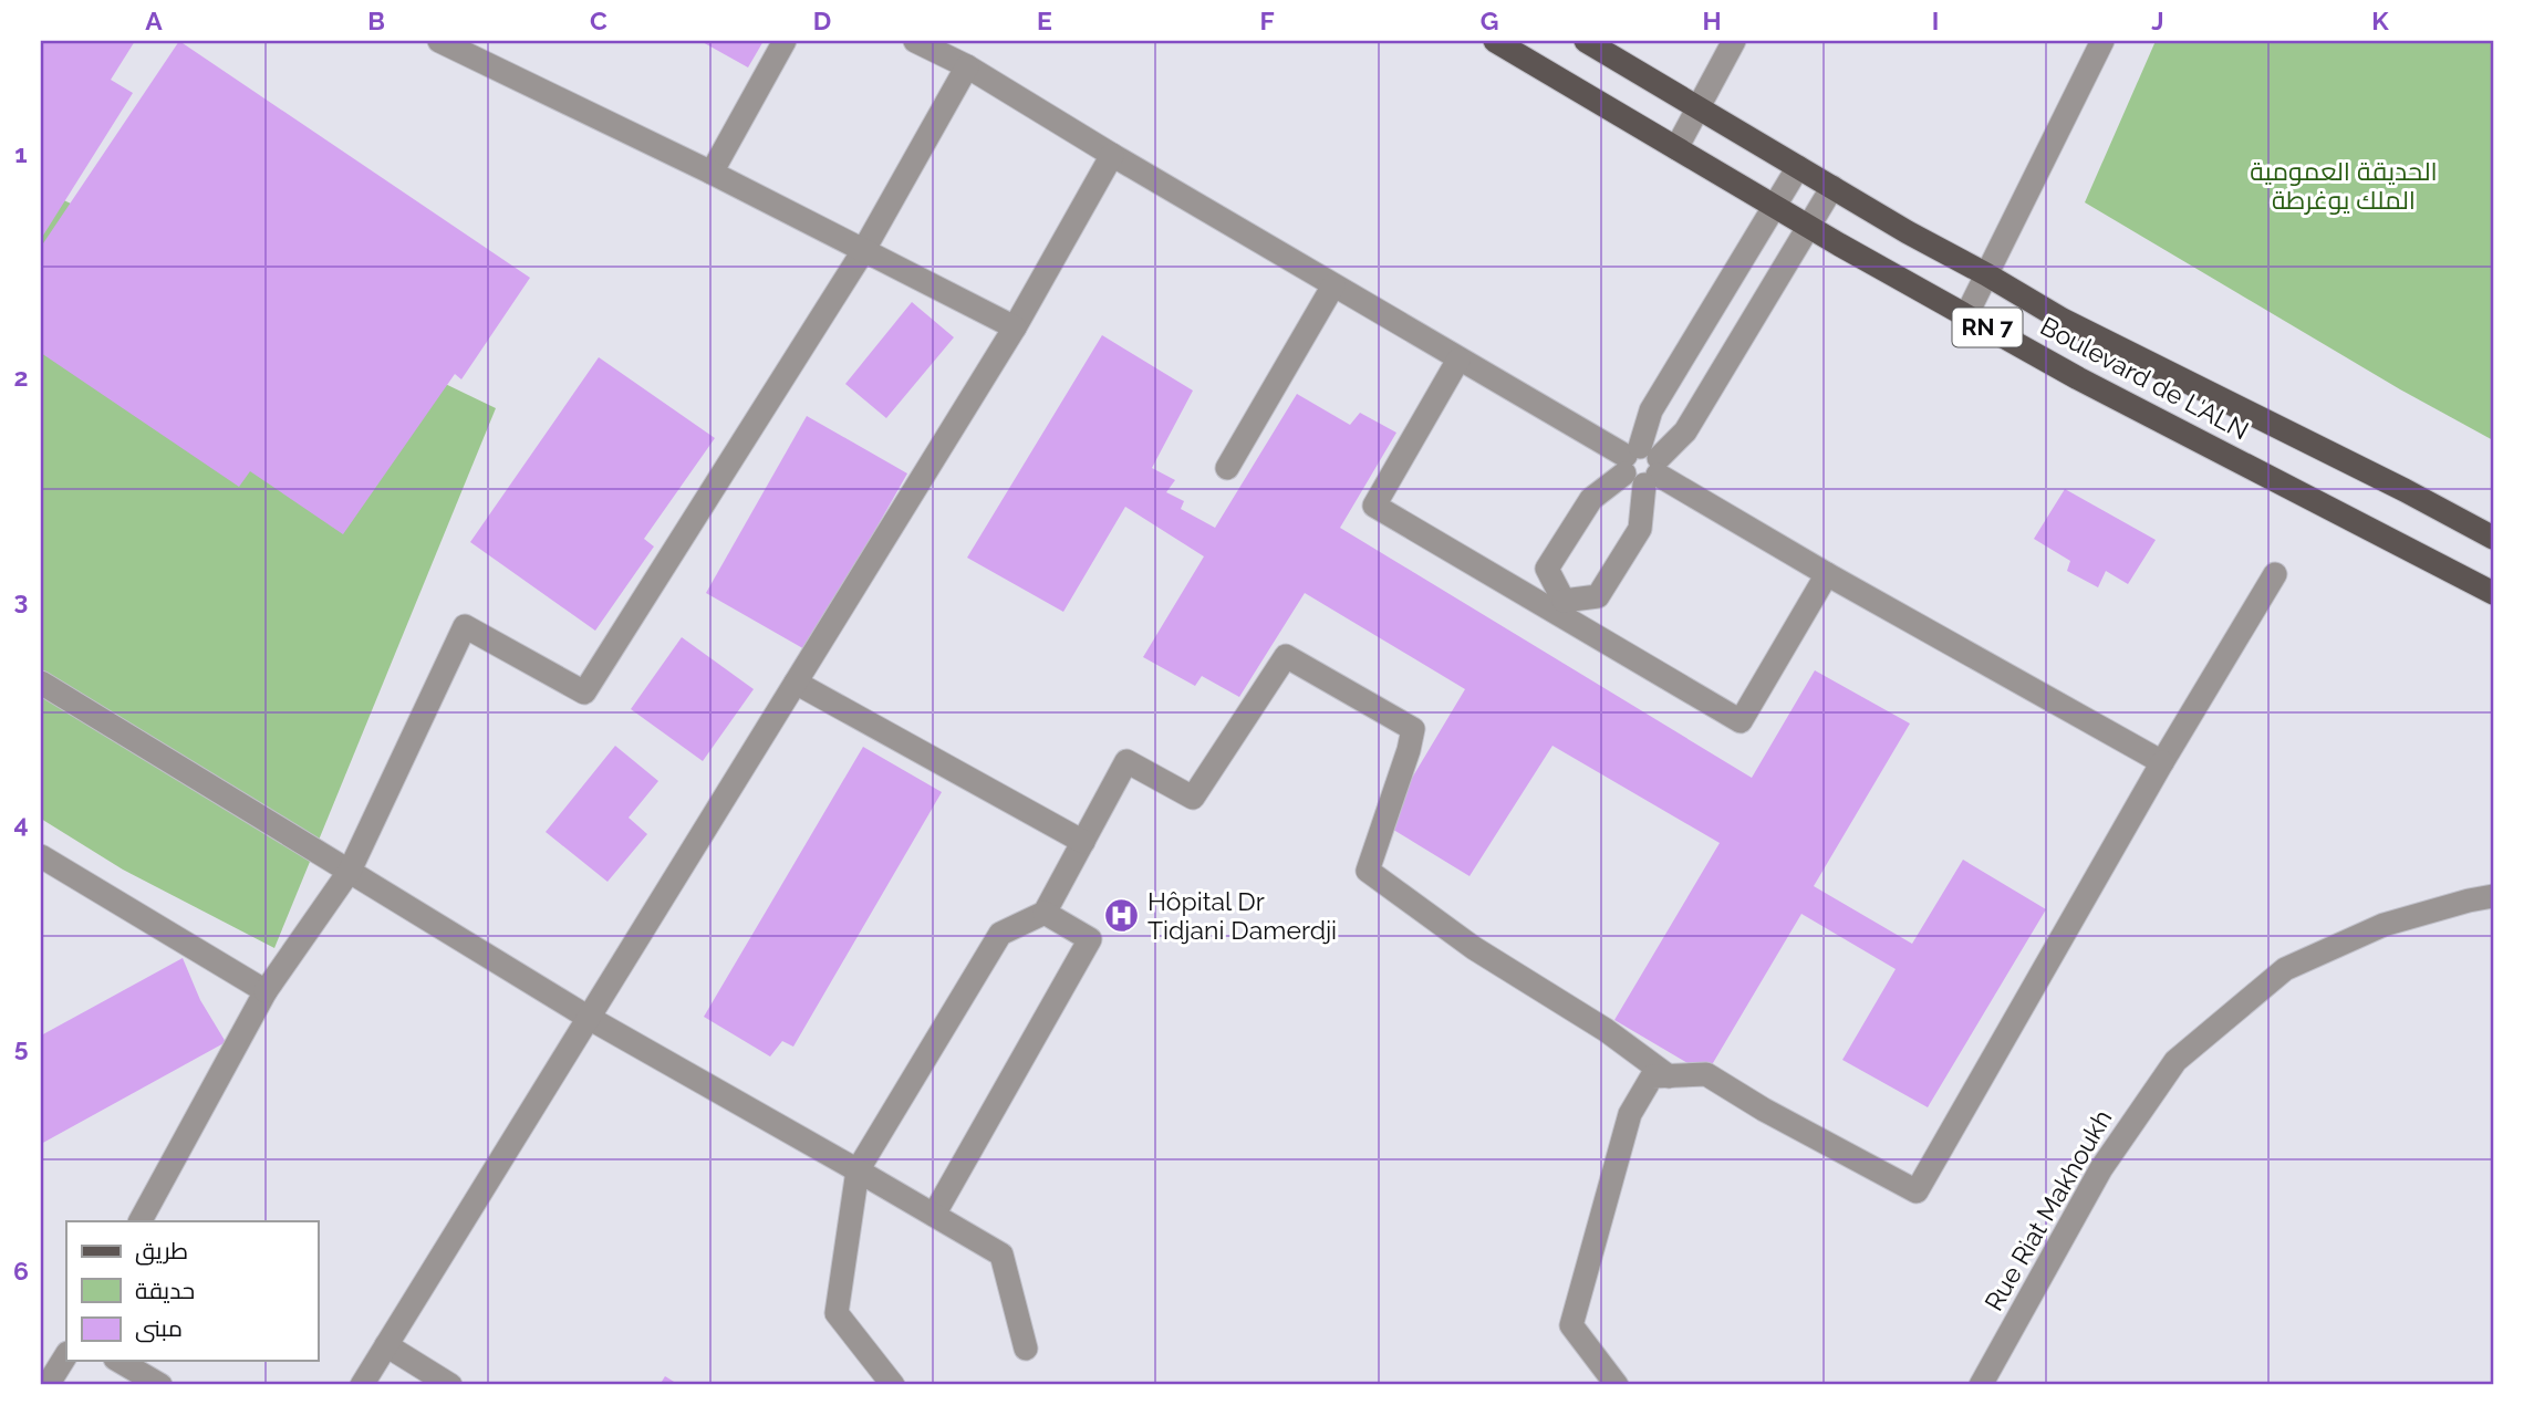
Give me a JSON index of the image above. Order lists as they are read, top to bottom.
{
  "streets": {
    "main road": ["RN 7", "Boulevard de L'ALN"],
    "street": ["Rue Riat Makhoukh"]
  },
  "parks": ["الحديقة العمومية الملك يوغرطة"],
  "places": {
    "hospital": ["Hôpital Dr Tidjani Damerdji"]
  },
  "legend": ["طريق", "حديقة", "مبنى"],
  "grid": {
    "columns": [
      "A",
      "B",
      "C",
      "D",
      "E",
      "F",
      "G",
      "H",
      "I",
      "J",
      "K"
    ],
    "rows": [
      "1",
      "2",
      "3",
      "4",
      "5",
      "6"
    ]
  }
}
